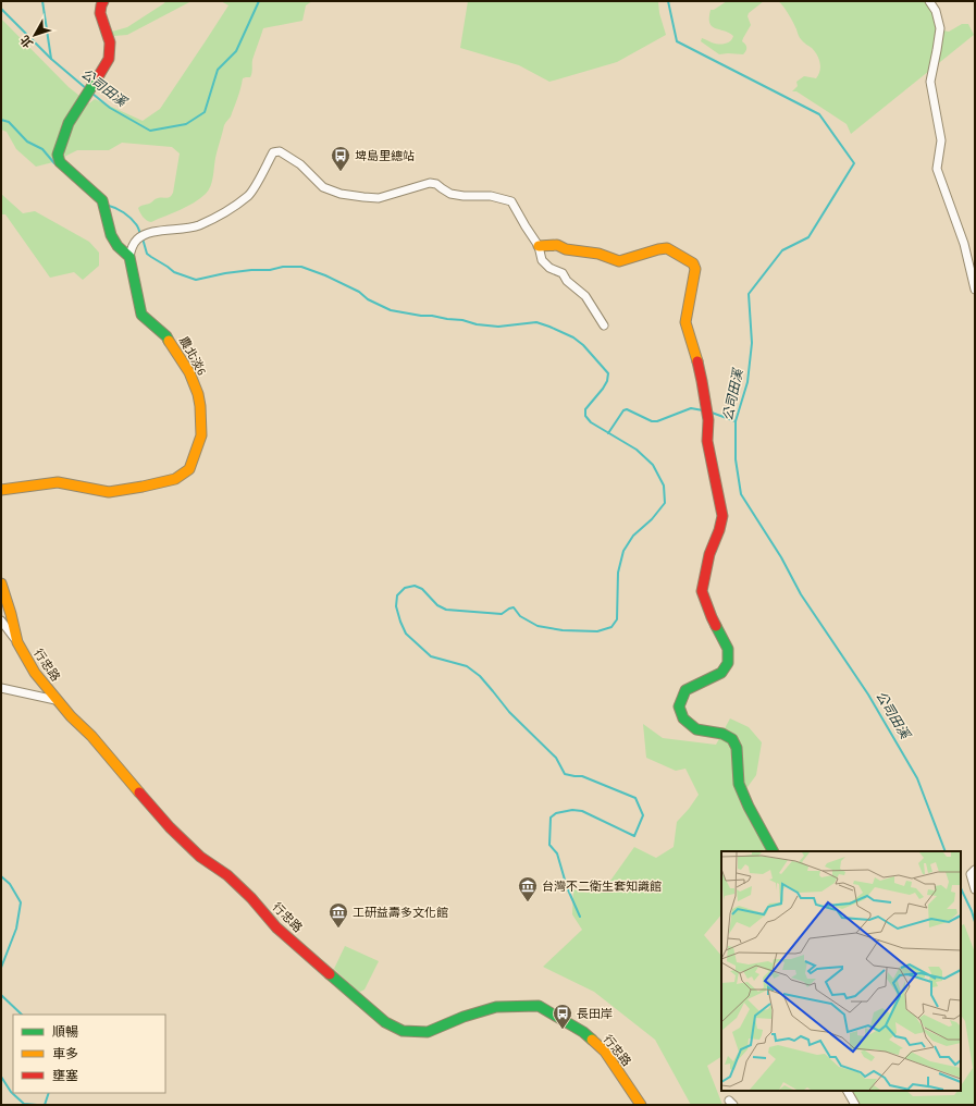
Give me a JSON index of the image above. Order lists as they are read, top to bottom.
{
  "streets": {
    "street": ["農北淡6", "行忠路"]
  },
  "water": ["公司田溪"],
  "places": {
    "bus stop": ["埤島里總站", "長田岸"],
    "museum": ["台灣不二衛生套知識館", "工研益壽多文化館"]
  },
  "legend": ["順暢", "車多", "壅塞"],
  "north": "bottom left"
}
